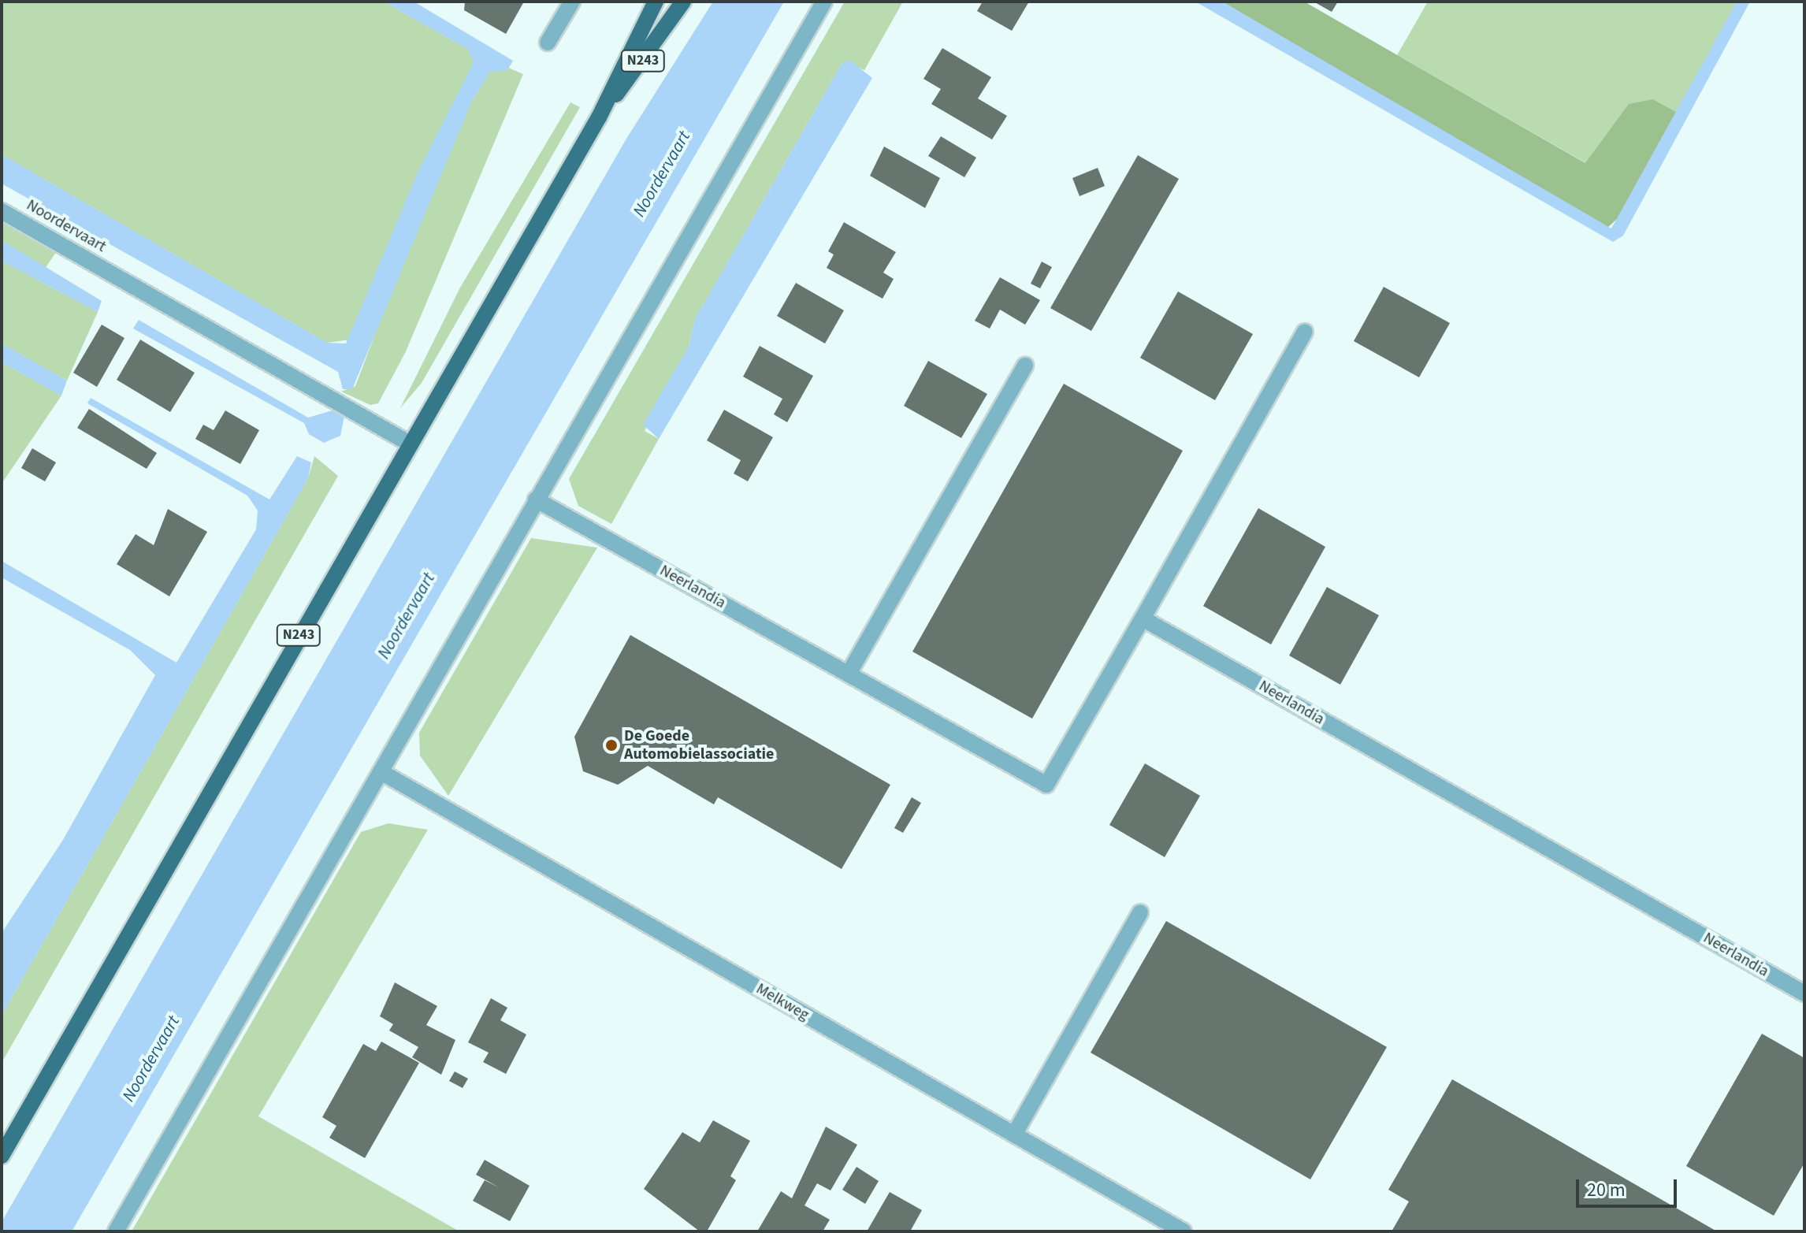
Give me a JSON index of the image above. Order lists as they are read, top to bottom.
{
  "streets": {
    "main road": ["N243"],
    "street": ["Noordervaart", "Neerlandia", "Melkweg"]
  },
  "crossings": [
    ["N243", "Noordervaart"]
  ],
  "water": ["Noordervaart"],
  "places": ["De Goede Automobielassociatie"],
  "scale_bar": "20 m"
}
